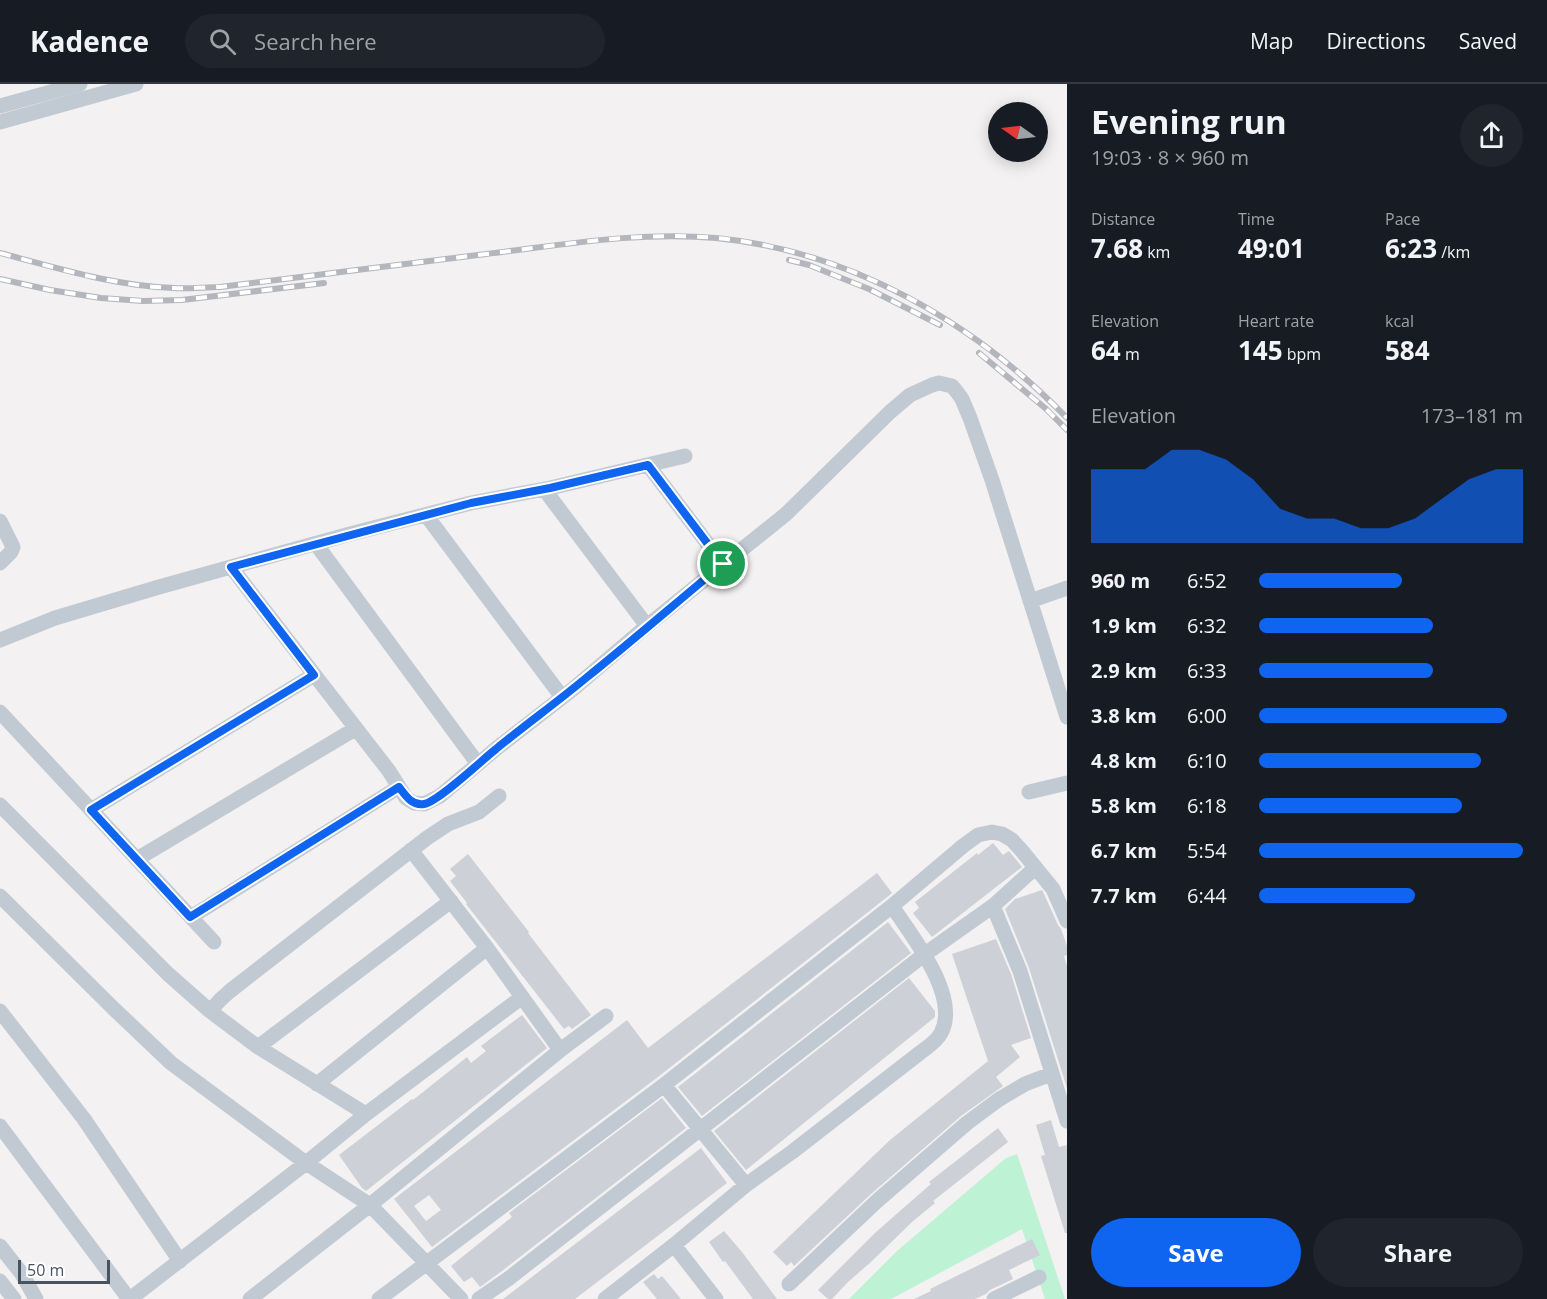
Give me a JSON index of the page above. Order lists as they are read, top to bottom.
{
  "scale_bar": "50 m",
  "north": "left",
  "page": {
    "header": "Kadence",
    "search": "Search here",
    "nav": ["Map", "Directions", "Saved"],
    "heading": ["Evening run", "19:03 · 8 × 960 m"],
    "stats": [
      ["Distance", "7.68 km"],
      ["Time", "49:01"],
      ["Pace", "6:23 /km"],
      ["Elevation", "64 m"],
      ["Heart rate", "145 bpm"],
      ["kcal", "584"]
    ],
    "chart": ["Elevation", "173–181 m"],
    "list": [
      {
        "name": "960 m",
        "note": "6:52"
      },
      {
        "name": "1.9 km",
        "note": "6:32"
      },
      {
        "name": "2.9 km",
        "note": "6:33"
      },
      {
        "name": "3.8 km",
        "note": "6:00"
      },
      {
        "name": "4.8 km",
        "note": "6:10"
      },
      {
        "name": "5.8 km",
        "note": "6:18"
      },
      {
        "name": "6.7 km",
        "note": "5:54"
      },
      {
        "name": "7.7 km",
        "note": "6:44"
      }
    ],
    "buttons": ["Save", "Share"],
    "scale": "50 m"
  }
}
